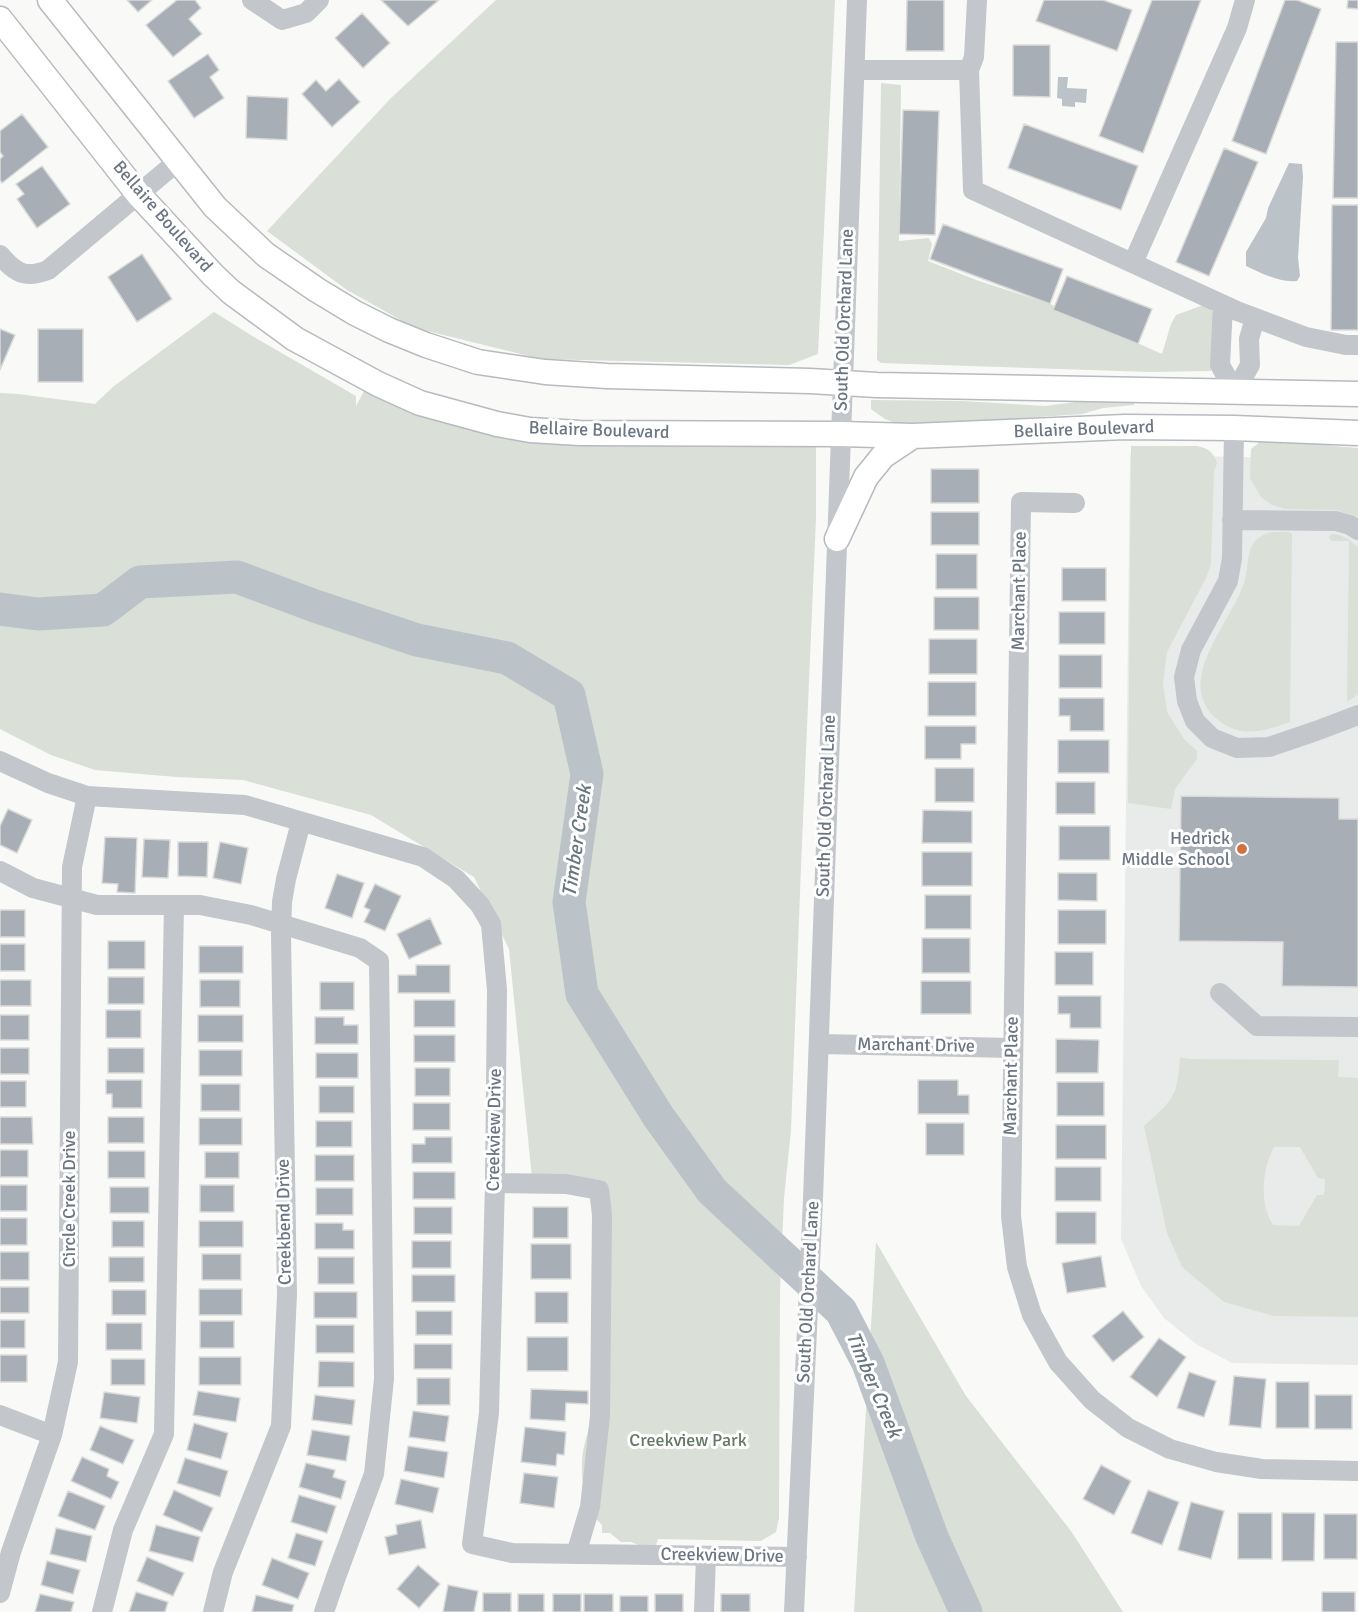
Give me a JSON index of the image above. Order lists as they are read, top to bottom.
{
  "streets": {
    "main road": ["Bellaire Boulevard"],
    "street": [
      "South Old Orchard Lane",
      "Marchant Place",
      "Marchant Drive",
      "Creekview Drive",
      "Circle Creek Drive",
      "Creekbend Drive"
    ]
  },
  "crossings": [
    ["Bellaire Boulevard", "South Old Orchard Lane"],
    ["South Old Orchard Lane", "Marchant Drive"],
    ["South Old Orchard Lane", "Creekview Drive"],
    ["Marchant Place", "Marchant Drive"],
    ["Creekview Drive", "Circle Creek Drive"],
    ["Creekview Drive", "Creekbend Drive"]
  ],
  "water": ["Timber Creek"],
  "parks": ["Creekview Park"],
  "places": ["Hedrick Middle School"]
}
